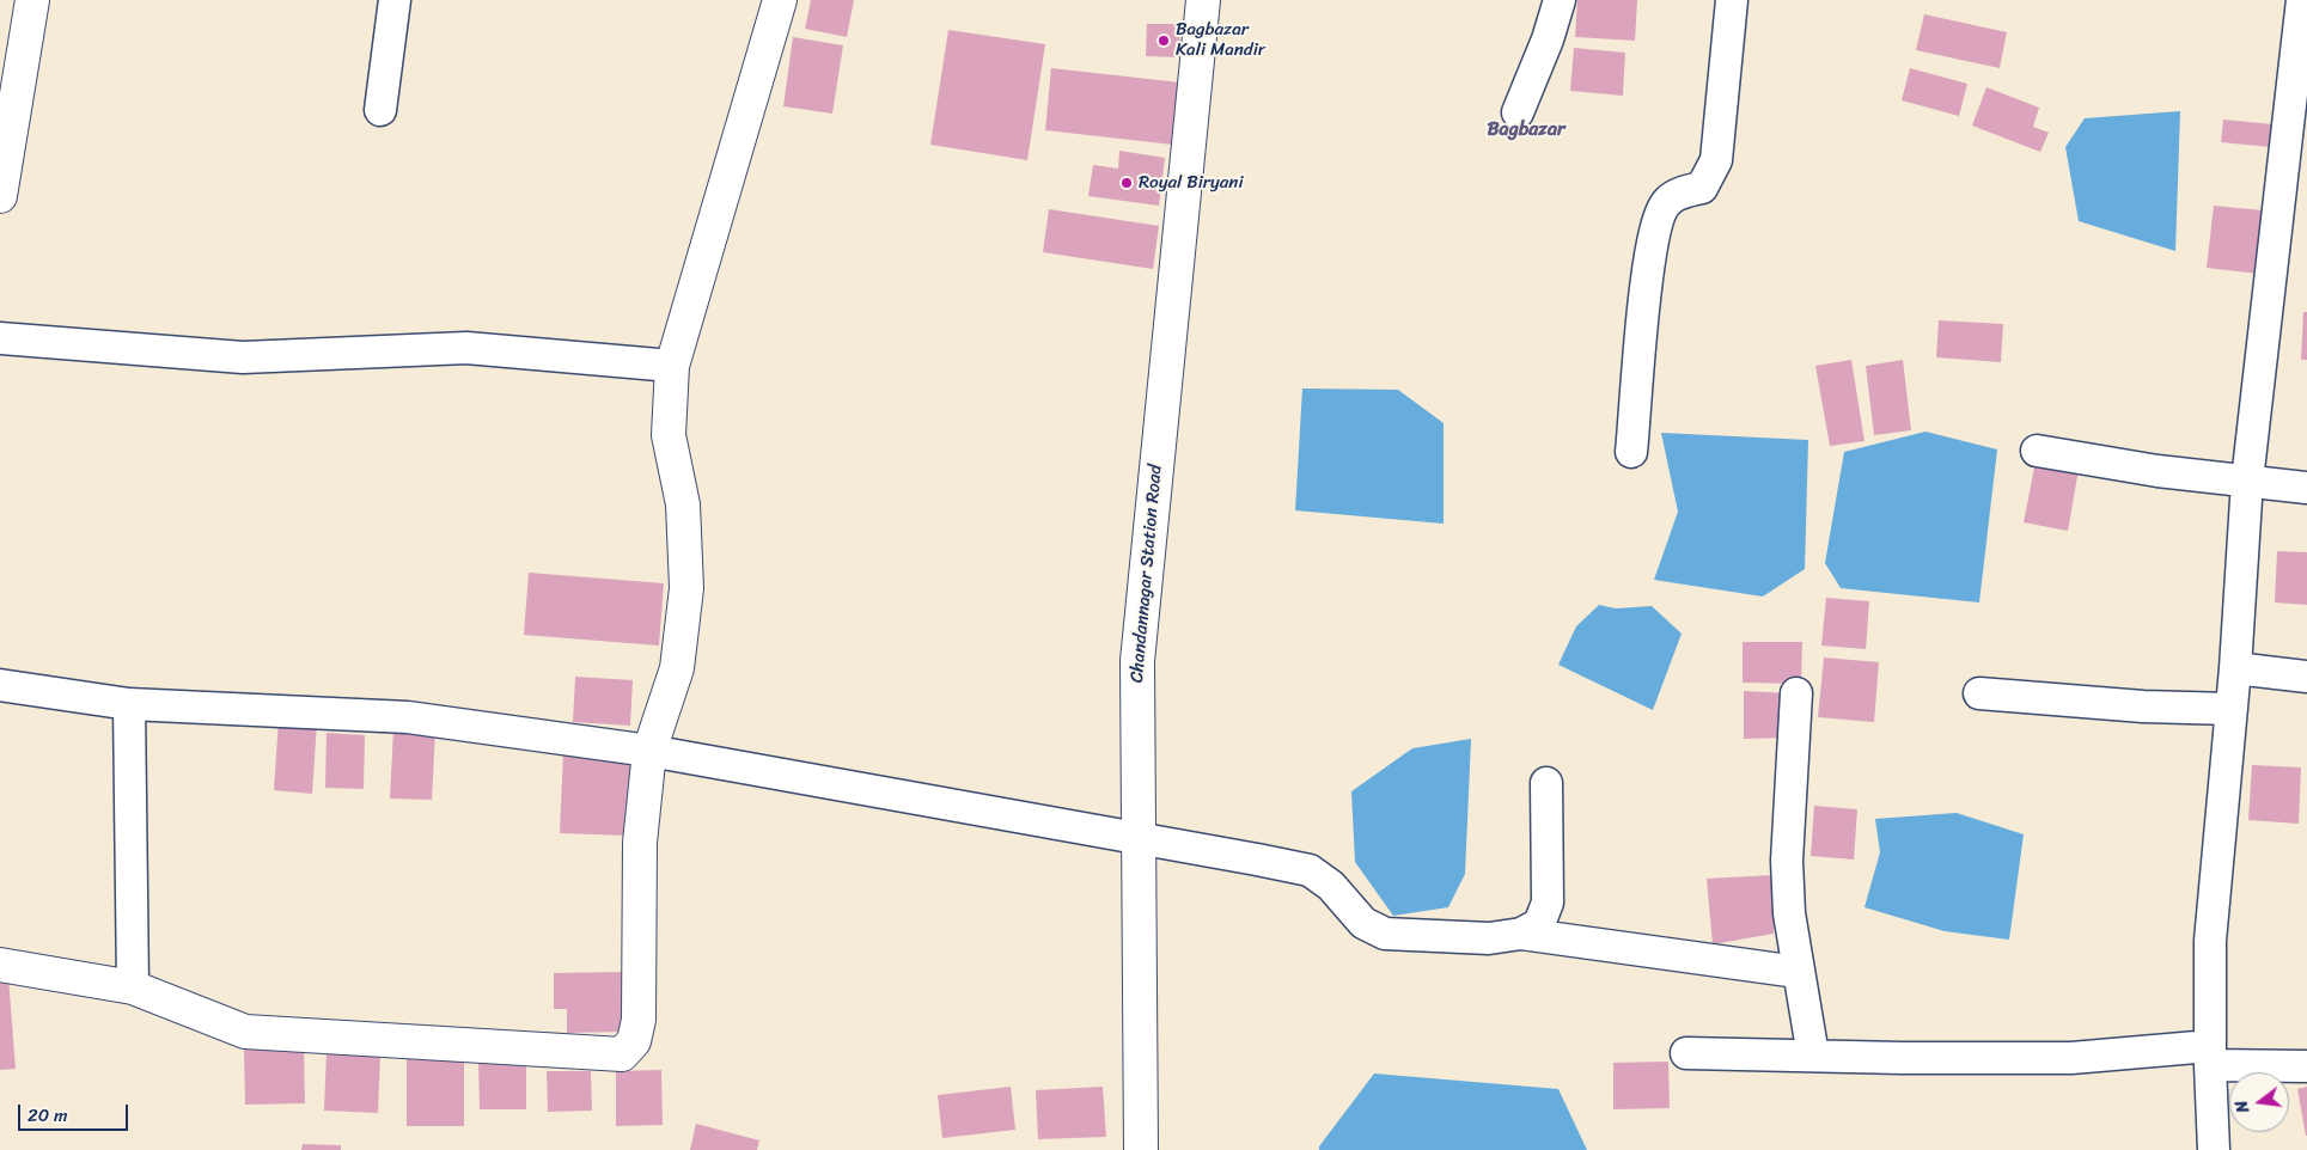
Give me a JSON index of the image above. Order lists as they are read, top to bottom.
{
  "streets": {
    "street": ["Chandannagar Station Road"]
  },
  "districts": ["Bagbazar"],
  "places": ["Bagbazar Kali Mandir", "Royal Biryani"],
  "scale_bar": "20 m",
  "north": "left"
}
